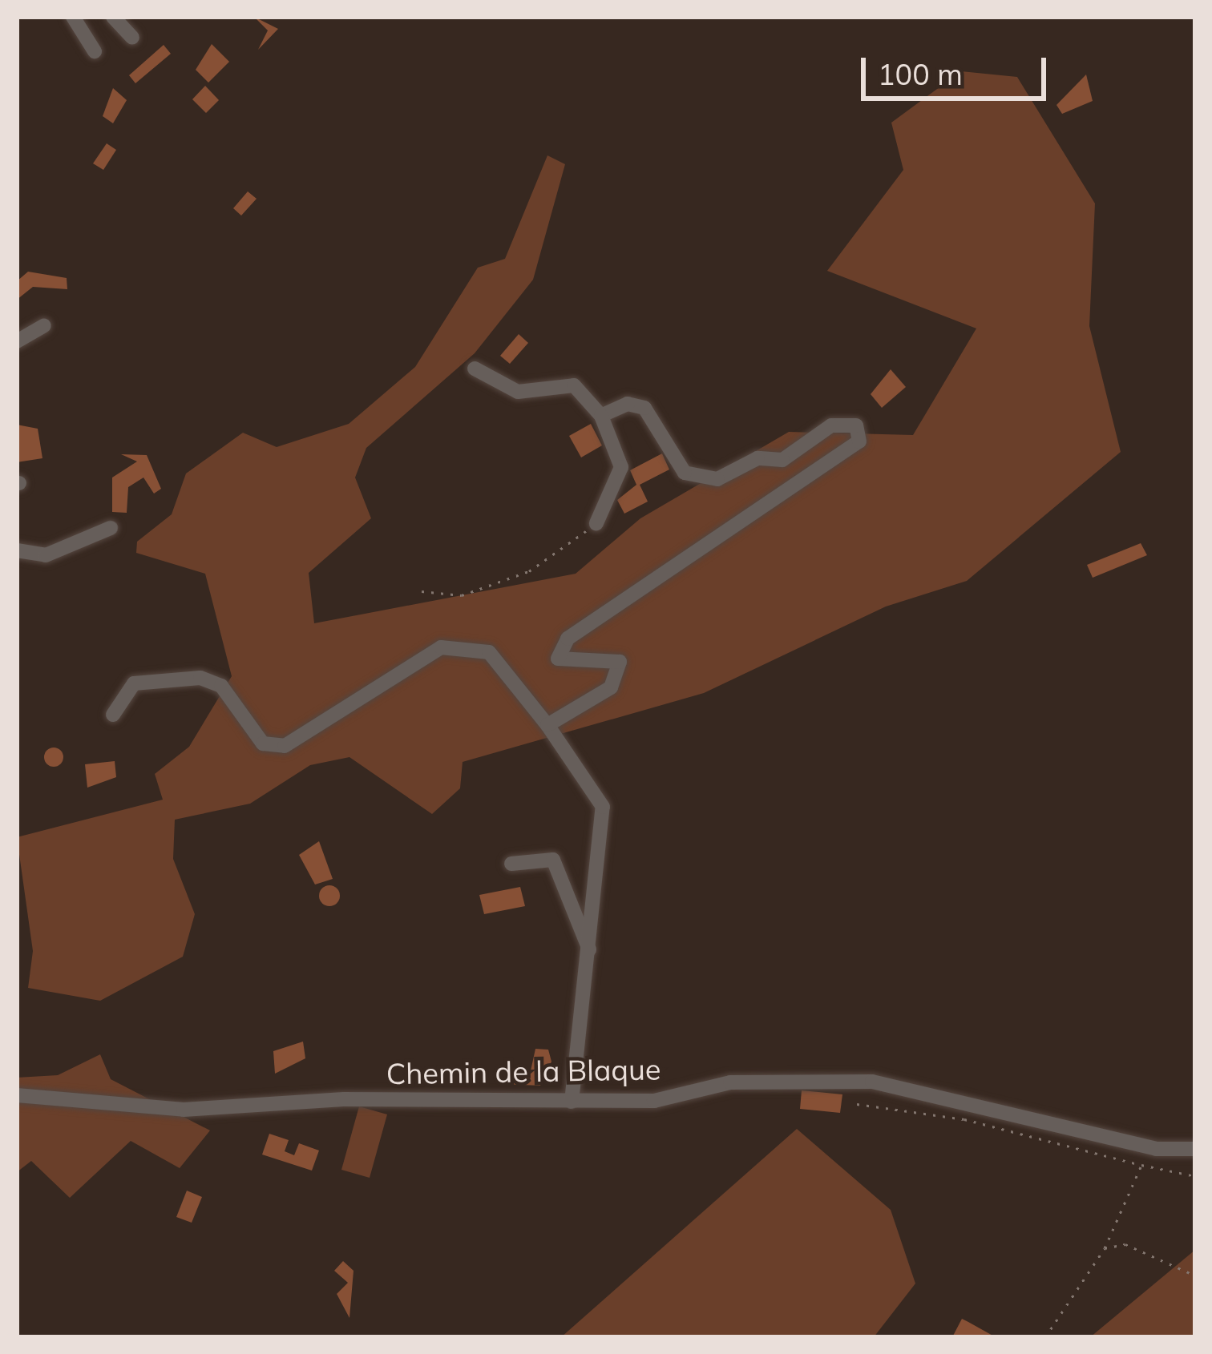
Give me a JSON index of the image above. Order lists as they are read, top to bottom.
{
  "streets": {
    "street": ["Chemin de la Blaque"]
  },
  "scale_bar": "100 m"
}
